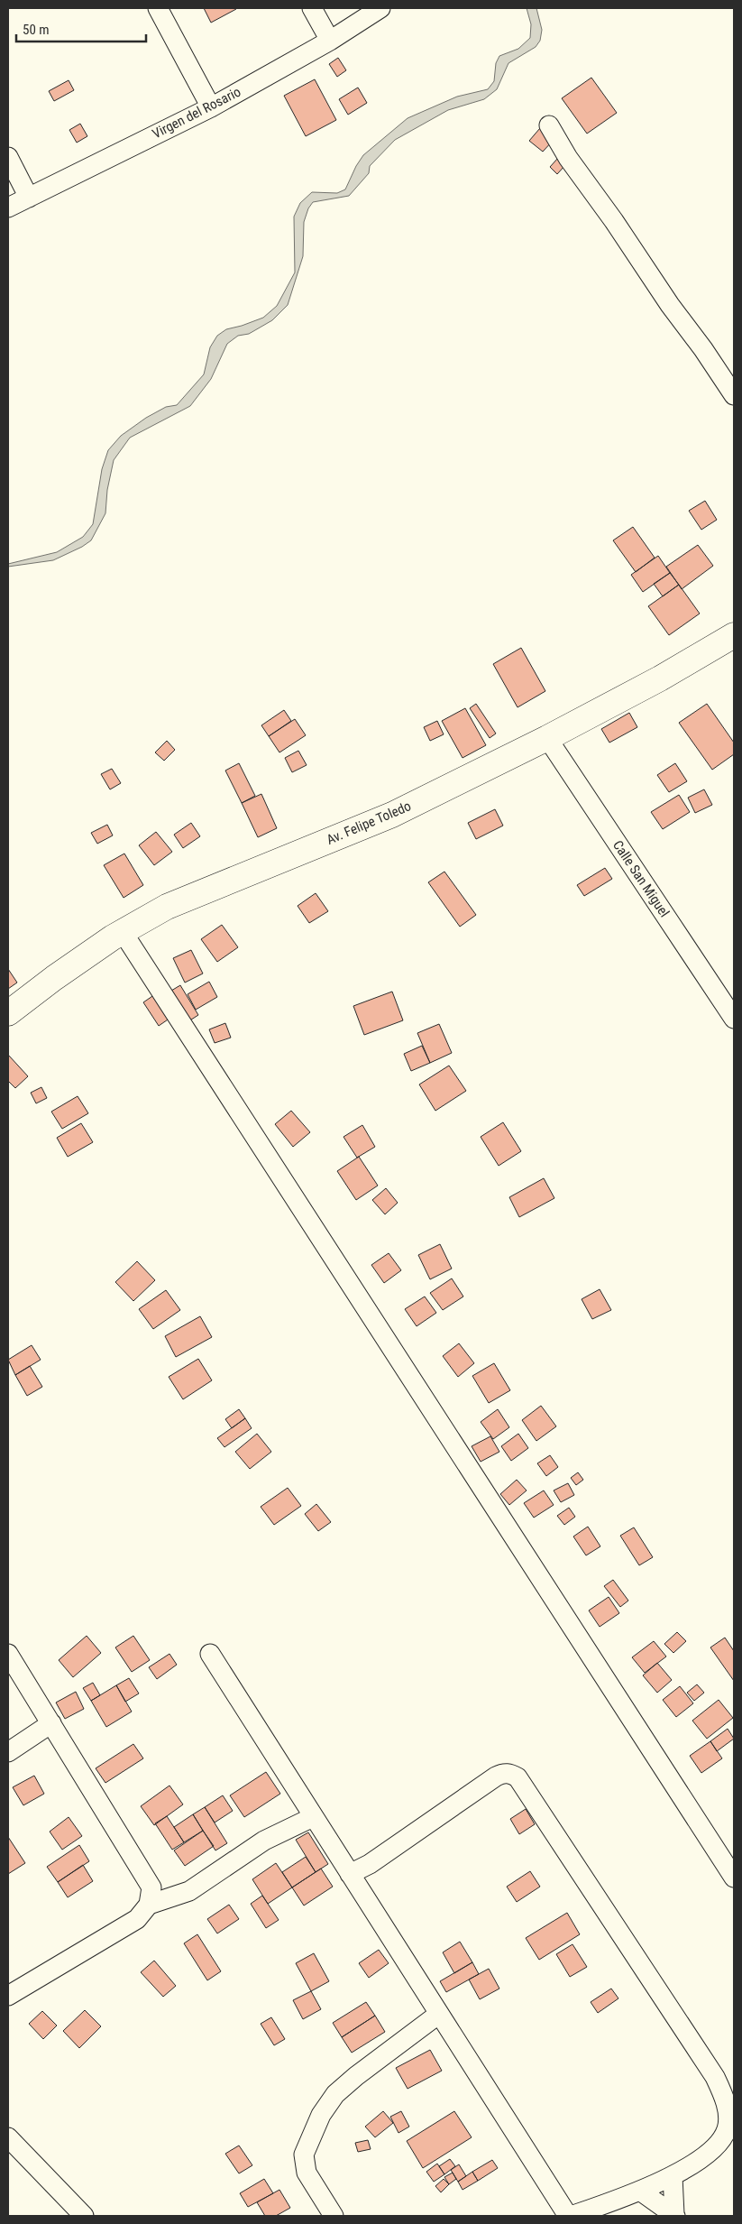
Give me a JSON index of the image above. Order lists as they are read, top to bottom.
{
  "streets": {
    "main road": ["Av. Felipe Toledo"],
    "street": ["Virgen del Rosario", "Calle San Miguel"]
  },
  "crossings": [
    ["Av. Felipe Toledo", "Calle San Miguel"]
  ],
  "scale_bar": "50 m"
}
